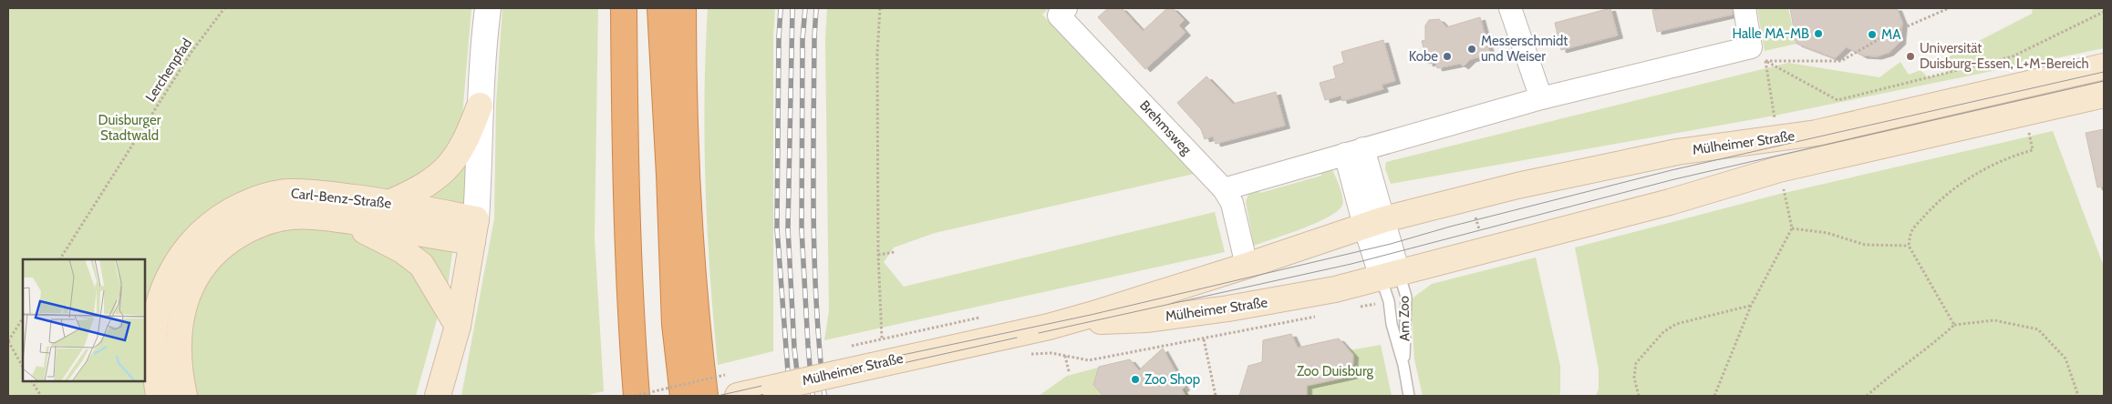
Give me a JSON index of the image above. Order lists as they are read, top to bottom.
{
  "streets": {
    "main road": ["Mülheimer Straße", "Carl-Benz-Straße"],
    "street": ["Brehmsweg"],
    "lane": ["Am Zoo"],
    "path": ["Lerchenpfad"]
  },
  "crossings": [
    ["Brehmsweg", "Mülheimer Straße"],
    ["Mülheimer Straße", "Am Zoo"]
  ],
  "parks": ["Duisburger Stadtwald", "Zoo Duisburg"],
  "places": [
    "Halle MA-MB",
    "MA",
    "Messerschmidt und Weiser",
    "Kobe",
    "Universität Duisburg-Essen, L+M-Bereich",
    "Zoo Shop"
  ]
}
